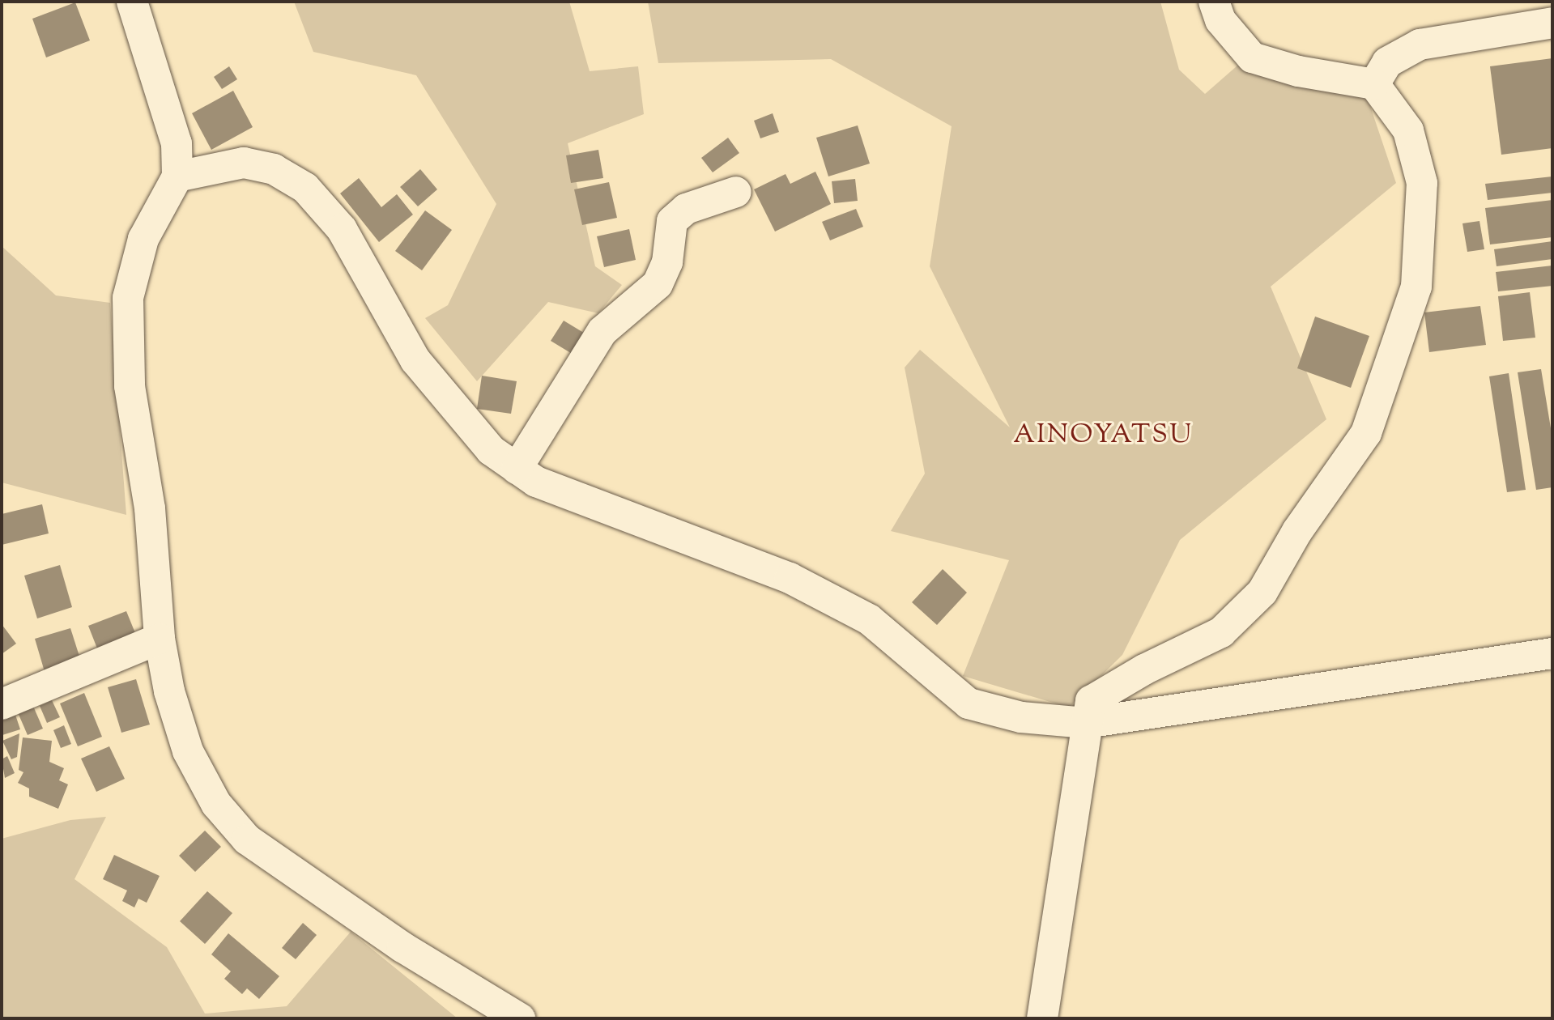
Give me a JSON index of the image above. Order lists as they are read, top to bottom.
{
  "districts": ["AINOYATSU"]
}
